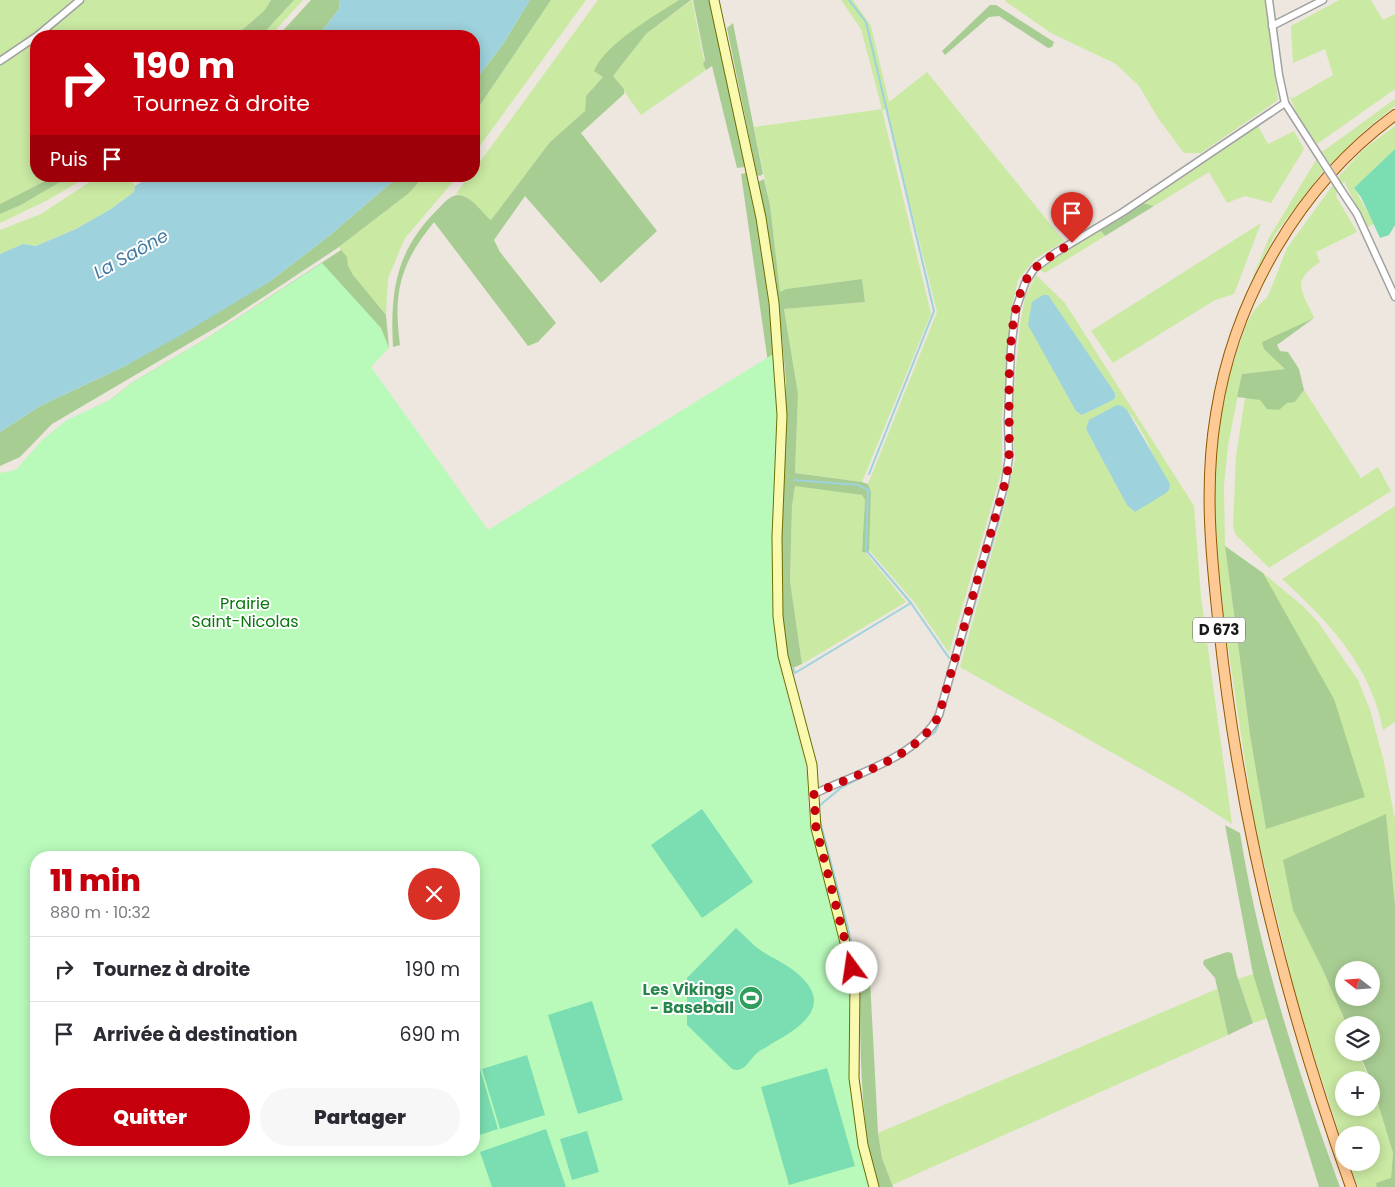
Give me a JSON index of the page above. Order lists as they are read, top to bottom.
{
  "streets": {
    "main road": ["D 673"]
  },
  "water": ["La Saône"],
  "parks": ["Prairie Saint-Nicolas"],
  "places": {
    "sports": ["Les Vikings - Baseball"]
  },
  "north": "left",
  "page": {
    "turn": ["190 m", "Tournez à droite"],
    "then": "Puis",
    "heading": ["11 min", "880 m · 10:32"],
    "list": [
      {
        "name": "Tournez à droite",
        "value": "190 m"
      },
      {
        "name": "Arrivée à destination",
        "value": "690 m"
      }
    ],
    "map_buttons": ["+", "−"],
    "buttons": ["Quitter", "Partager"]
  }
}
